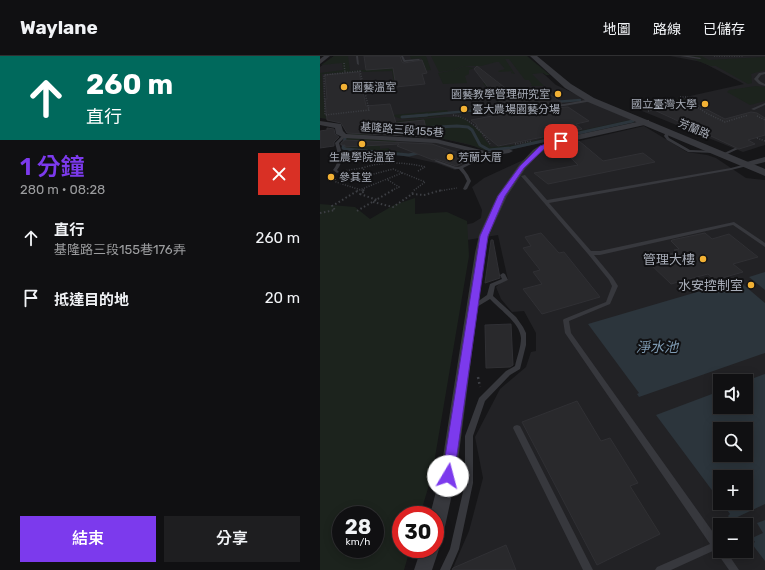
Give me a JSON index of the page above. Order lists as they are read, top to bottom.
{
  "streets": {
    "street": ["芳蘭路", "基隆路三段155巷"]
  },
  "water": ["淨水池"],
  "places": [
    "園藝溫室",
    "園藝教學管理研究室",
    "國立臺灣大學",
    "臺大農場園藝分場",
    "生農學院溫室",
    "芳蘭大厝",
    "參其堂",
    "管理大樓",
    "水安控制室"
  ],
  "page": {
    "header": "Waylane",
    "nav": ["地圖", "路線", "已儲存"],
    "turn": ["260 m", "直行"],
    "heading": ["1 分鐘", "280 m · 08:28"],
    "list": [
      {
        "name": "直行",
        "note": "基隆路三段155巷176弄",
        "value": "260 m"
      },
      {
        "name": "抵達目的地",
        "value": "20 m"
      }
    ],
    "map_buttons": ["+", "−"],
    "speed": "28 km/h",
    "limit": "30",
    "buttons": ["結束", "分享"]
  }
}
